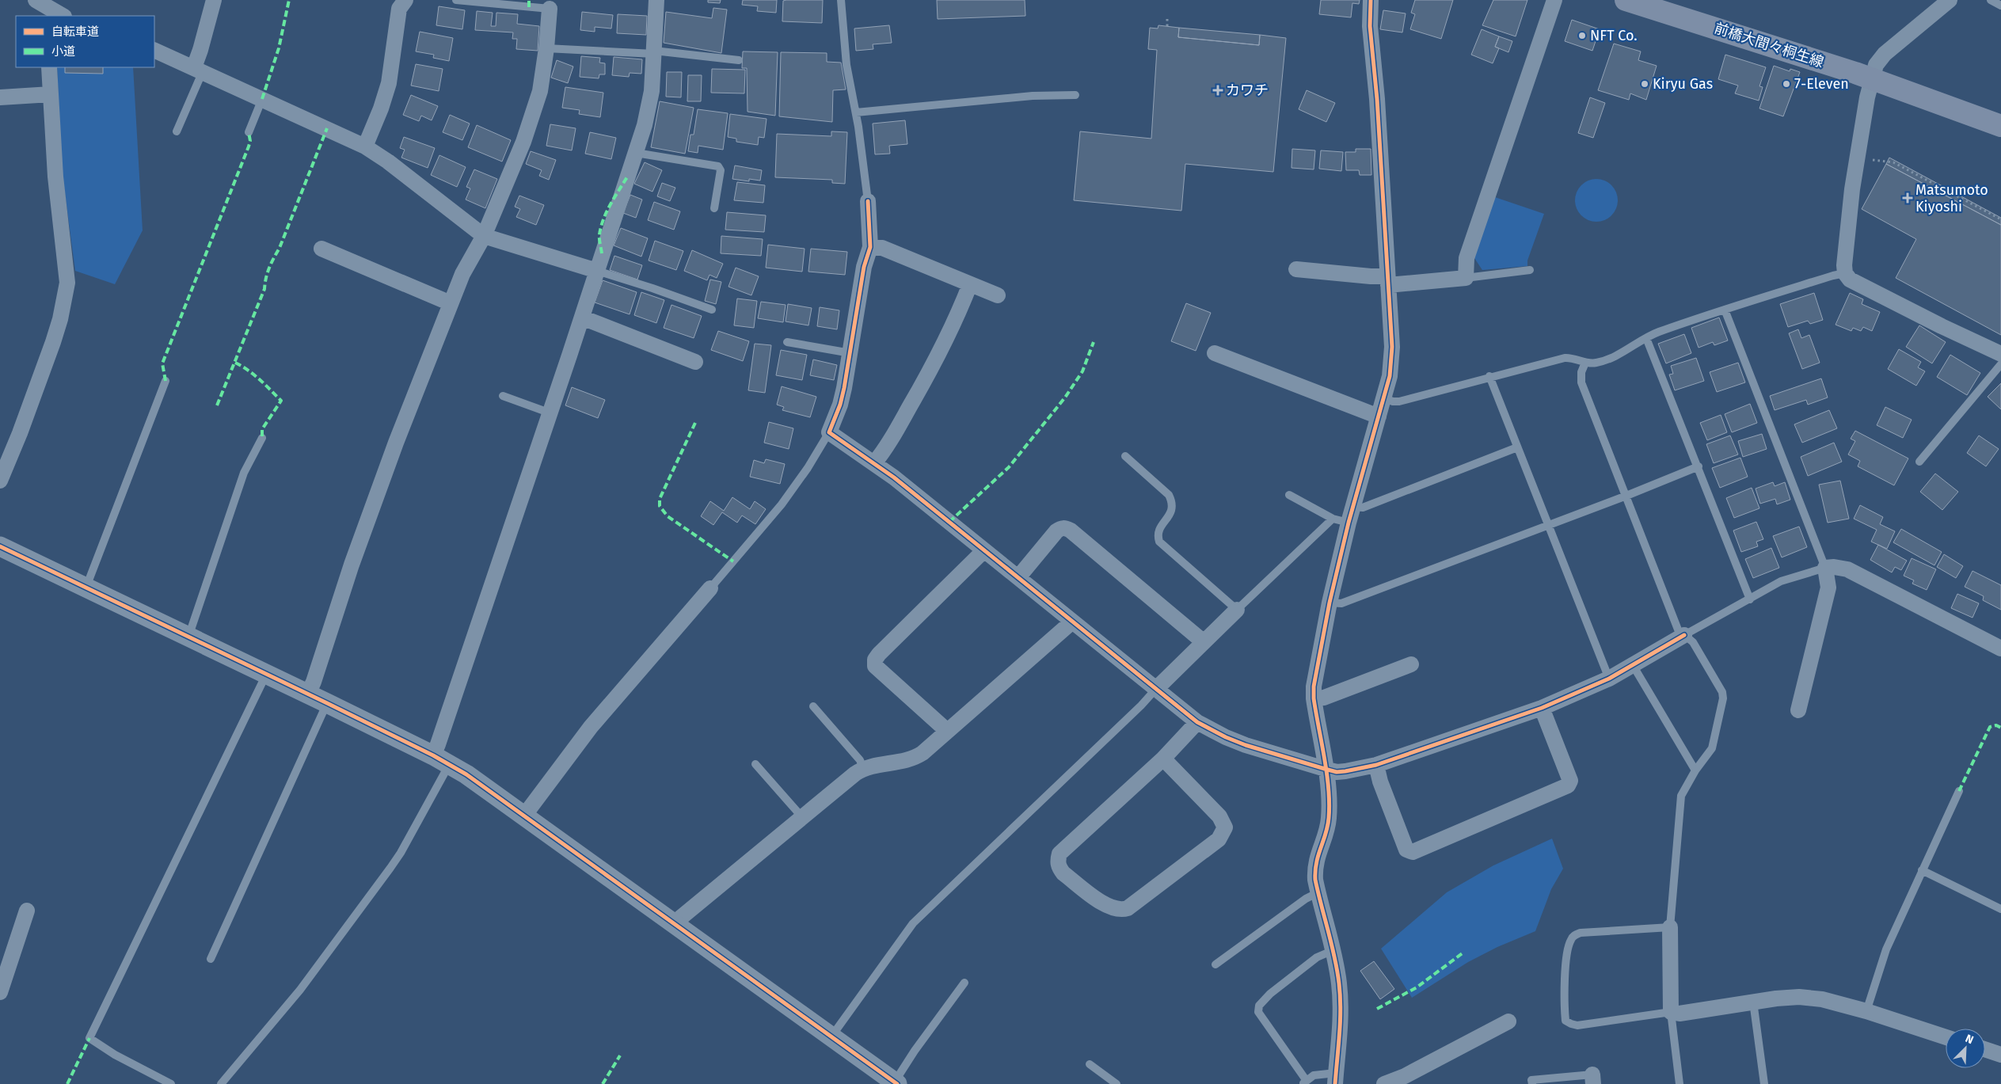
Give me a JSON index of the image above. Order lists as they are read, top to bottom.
{
  "streets": {
    "main road": ["前橋大間々桐生線"]
  },
  "places": {
    "other": ["NFT Co.", "Kiryu Gas", "7-Eleven"],
    "health": ["カワチ", "Matsumoto Kiyoshi"]
  },
  "legend": ["自転車道", "小道"],
  "north": "top right"
}
